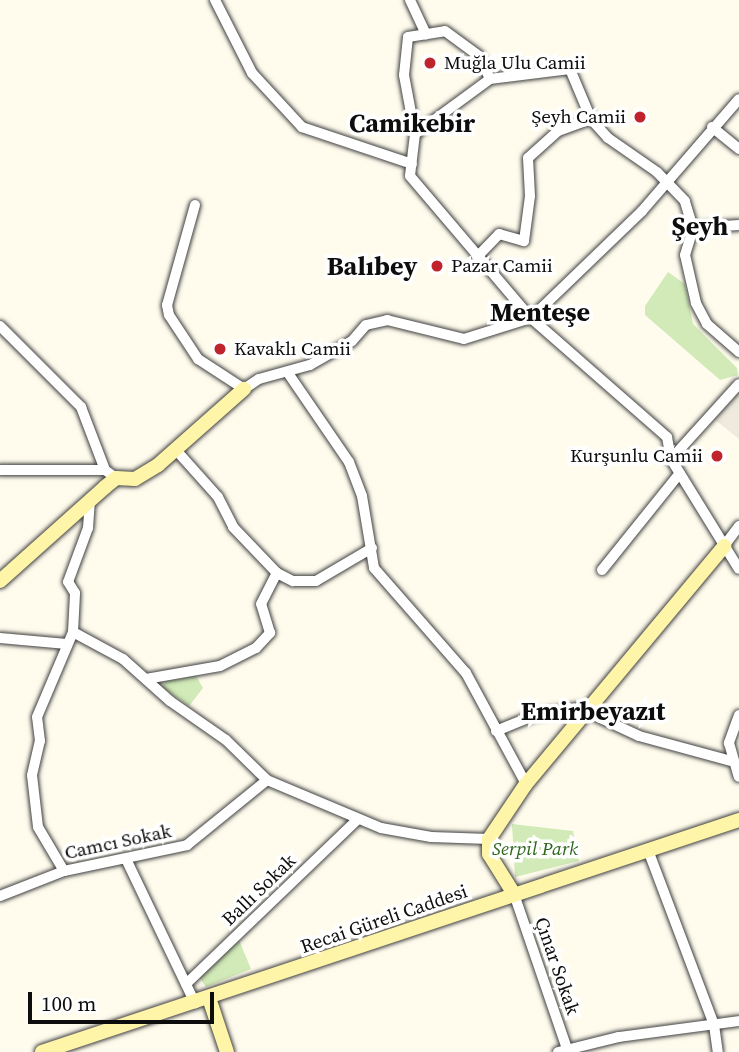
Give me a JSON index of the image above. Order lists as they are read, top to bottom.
{
  "streets": {
    "street": [
      "Camcı Sokak",
      "Ballı Sokak",
      "Recai Güreli Caddesi",
      "Çınar Sokak"
    ]
  },
  "crossings": [
    ["Recai Güreli Caddesi", "Çınar Sokak"]
  ],
  "districts": [
    "Camikebir",
    "Şeyh",
    "Balıbey",
    "Menteşe",
    "Emirbeyazıt"
  ],
  "parks": ["Serpil Park"],
  "places": [
    "Muğla Ulu Camii",
    "Şeyh Camii",
    "Pazar Camii",
    "Kavaklı Camii",
    "Kurşunlu Camii"
  ],
  "scale_bar": "100 m"
}
